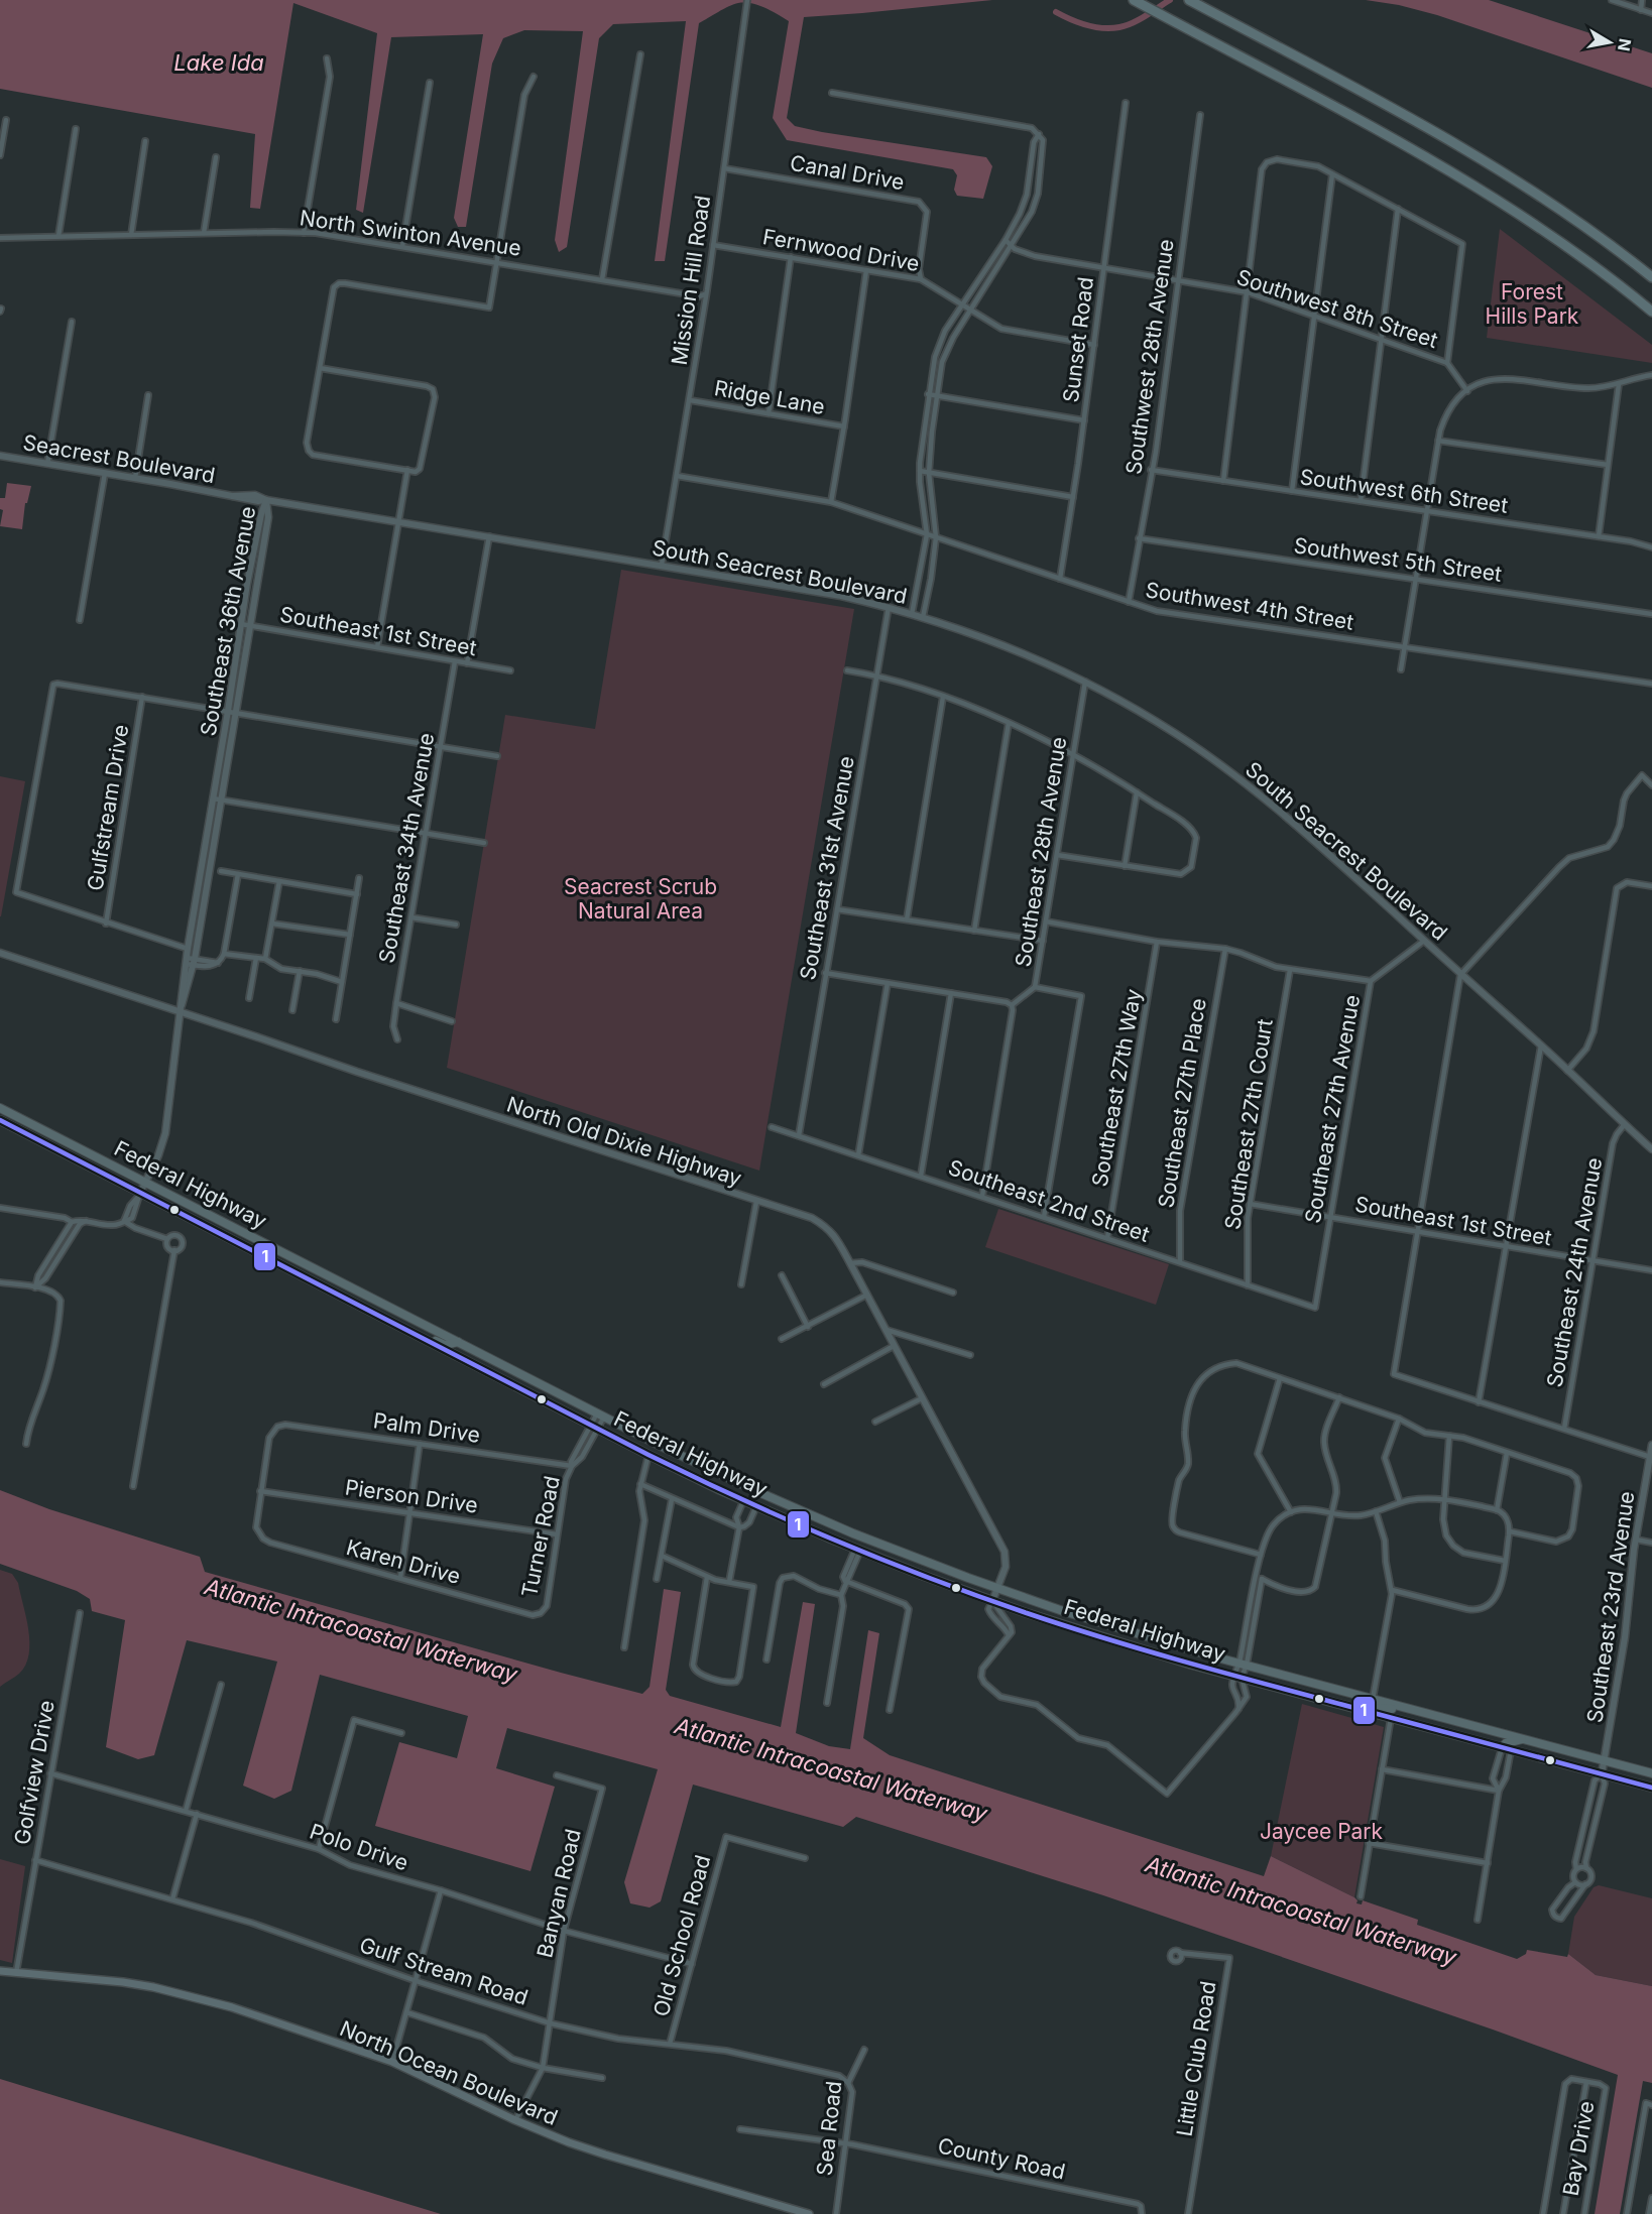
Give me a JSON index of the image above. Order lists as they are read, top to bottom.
{
  "streets": {
    "main road": ["Federal Highway", "North Ocean Boulevard"],
    "street": [
      "Canal Drive",
      "North Swinton Avenue",
      "Fernwood Drive",
      "Mission Hill Road",
      "Southwest 8th Street",
      "Sunset Road",
      "Southwest 28th Avenue",
      "Ridge Lane",
      "Seacrest Boulevard",
      "Southwest 6th Street",
      "Southwest 5th Street",
      "South Seacrest Boulevard",
      "Southwest 4th Street",
      "Southeast 36th Avenue",
      "Southeast 1st Street",
      "Gulfstream Drive",
      "Southeast 34th Avenue",
      "Southeast 28th Avenue",
      "Southeast 31st Avenue",
      "Southeast 27th Way",
      "Southeast 27th Place",
      "Southeast 27th Avenue",
      "Southeast 27th Court",
      "North Old Dixie Highway",
      "Southeast 2nd Street",
      "Southeast 24th Avenue",
      "Palm Drive",
      "Pierson Drive",
      "Turner Road",
      "Karen Drive",
      "Southeast 23rd Avenue",
      "Golfview Drive",
      "Polo Drive",
      "Banyan Road",
      "Old School Road",
      "Gulf Stream Road",
      "Little Club Road",
      "Sea Road",
      "Bay Drive",
      "County Road"
    ]
  },
  "crossings": [
    ["Canal Drive", "Fernwood Drive"],
    ["Canal Drive", "Mission Hill Road"],
    ["North Swinton Avenue", "Mission Hill Road"],
    ["Fernwood Drive", "Mission Hill Road"],
    ["Fernwood Drive", "Sunset Road"],
    ["Mission Hill Road", "Ridge Lane"],
    ["Mission Hill Road", "South Seacrest Boulevard"],
    ["Mission Hill Road", "Southwest 4th Street"],
    ["Southwest 8th Street", "Sunset Road"],
    ["Southwest 8th Street", "Southwest 28th Avenue"],
    ["Sunset Road", "Southwest 4th Street"],
    ["Southwest 28th Avenue", "Southwest 6th Street"],
    ["Southwest 28th Avenue", "Southwest 5th Street"],
    ["Southwest 28th Avenue", "Southwest 4th Street"],
    ["Seacrest Boulevard", "South Seacrest Boulevard"],
    ["Seacrest Boulevard", "Southeast 36th Avenue"],
    ["South Seacrest Boulevard", "Southeast 36th Avenue"],
    ["South Seacrest Boulevard", "Southeast 28th Avenue"],
    ["South Seacrest Boulevard", "Southeast 31st Avenue"],
    ["South Seacrest Boulevard", "Southeast 27th Avenue"],
    ["South Seacrest Boulevard", "Southeast 24th Avenue"],
    ["Southeast 36th Avenue", "Southeast 1st Street"],
    ["Southeast 36th Avenue", "North Old Dixie Highway"],
    ["Southeast 36th Avenue", "Federal Highway"],
    ["Southeast 1st Street", "Southeast 34th Avenue"],
    ["Southeast 1st Street", "Southeast 27th Avenue"],
    ["Southeast 1st Street", "Southeast 27th Court"],
    ["Southeast 1st Street", "Southeast 24th Avenue"],
    ["Southeast 31st Avenue", "Southeast 2nd Street"],
    ["Southeast 27th Way", "Southeast 2nd Street"],
    ["Southeast 27th Place", "Southeast 2nd Street"],
    ["Southeast 27th Avenue", "Southeast 2nd Street"],
    ["Southeast 27th Court", "Southeast 2nd Street"],
    ["North Old Dixie Highway", "Federal Highway"],
    ["Federal Highway", "Turner Road"],
    ["Federal Highway", "Southeast 23rd Avenue"],
    ["Palm Drive", "Pierson Drive"],
    ["Palm Drive", "Turner Road"],
    ["Palm Drive", "Karen Drive"],
    ["Pierson Drive", "Turner Road"],
    ["Pierson Drive", "Karen Drive"],
    ["Turner Road", "Karen Drive"],
    ["Golfview Drive", "Polo Drive"],
    ["Golfview Drive", "Gulf Stream Road"],
    ["Golfview Drive", "North Ocean Boulevard"],
    ["Polo Drive", "Banyan Road"],
    ["Polo Drive", "Old School Road"],
    ["Banyan Road", "Gulf Stream Road"],
    ["Banyan Road", "North Ocean Boulevard"],
    ["Old School Road", "Gulf Stream Road"],
    ["Gulf Stream Road", "Sea Road"],
    ["Sea Road", "County Road"]
  ],
  "water": ["Lake Ida", "Atlantic Intracoastal Waterway"],
  "parks": ["Forest Hills Park", "Seacrest Scrub Natural Area", "Jaycee Park"],
  "lines": ["transit line 1"],
  "north": "right"
}
